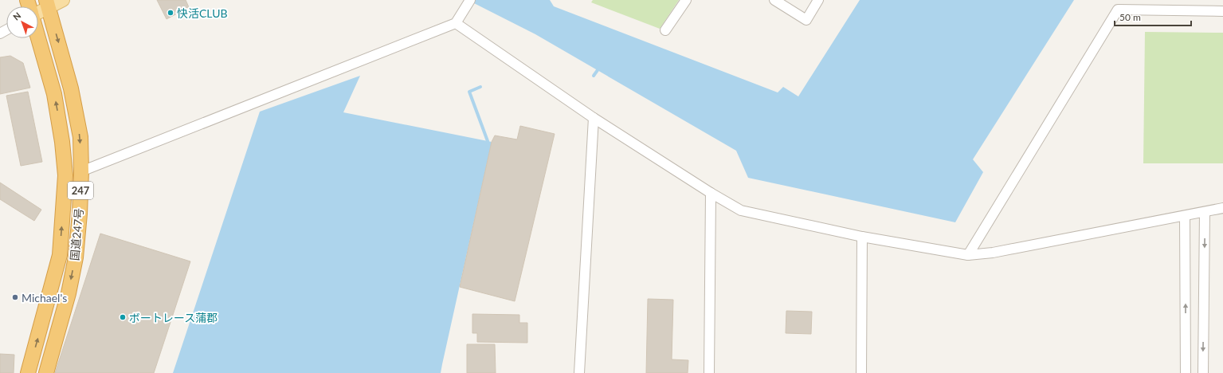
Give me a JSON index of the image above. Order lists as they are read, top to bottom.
{
  "streets": {
    "highway": ["247", "国道247号"]
  },
  "places": ["快活CLUB", "Michael's", "ボートレース蒲郡"],
  "scale_bar": "50 m",
  "north": "top left"
}
